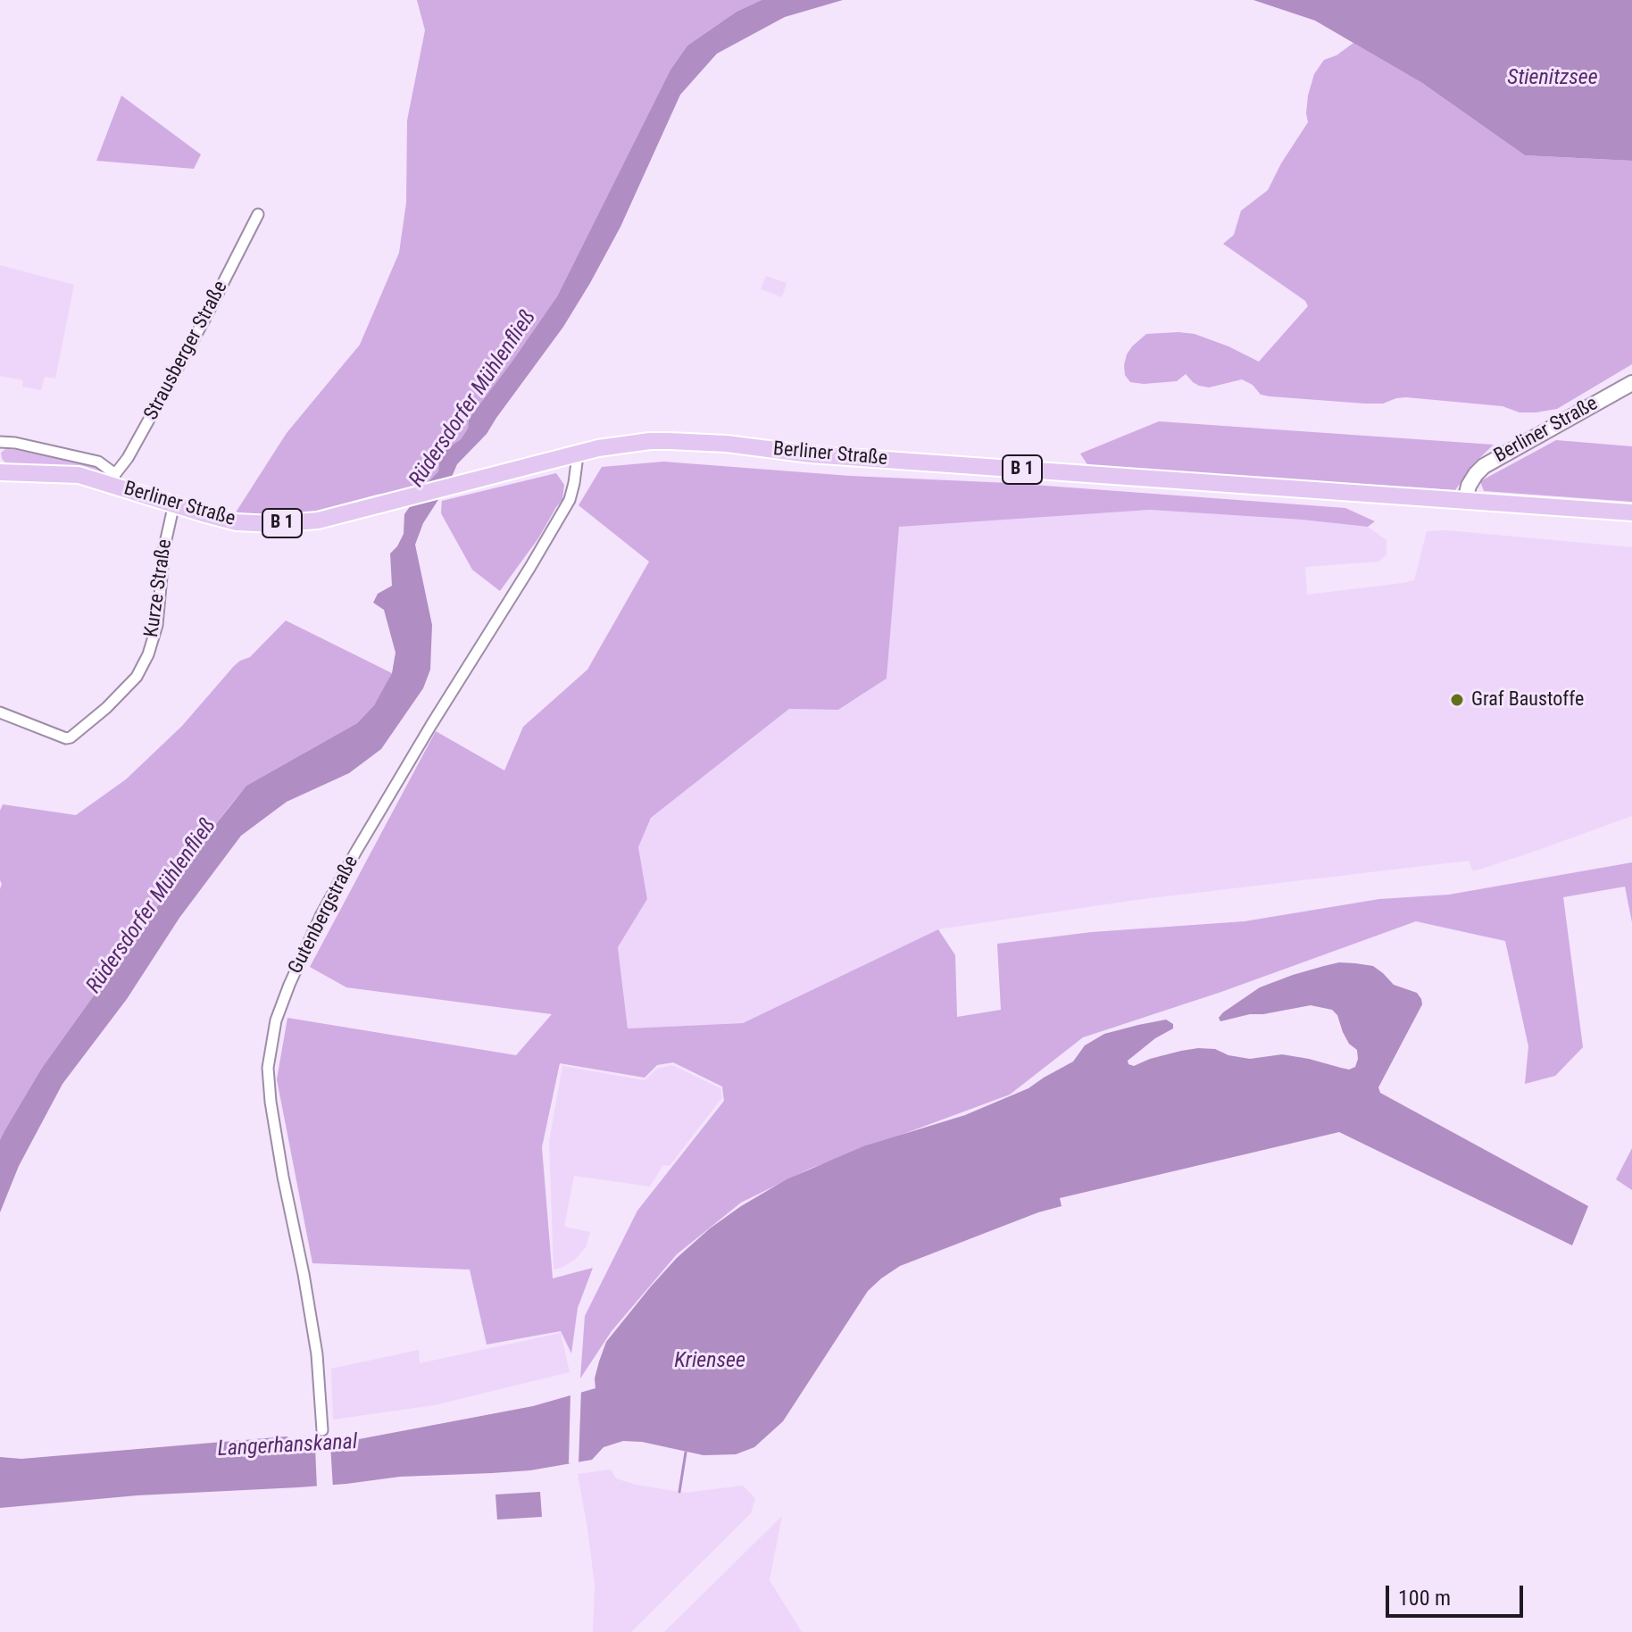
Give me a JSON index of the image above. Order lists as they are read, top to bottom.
{
  "streets": {
    "main road": ["Berliner Straße", "B 1"],
    "street": ["Strausberger Straße", "Kurze Straße", "Gutenbergstraße"]
  },
  "crossings": [
    ["Strausberger Straße", "Berliner Straße"],
    ["Berliner Straße", "B 1"],
    ["Berliner Straße", "Kurze Straße"],
    ["Berliner Straße", "Gutenbergstraße"]
  ],
  "water": [
    "Stienitzsee",
    "Rüdersdorfer Mühlenfließ",
    "Kriensee",
    "Langerhanskanal"
  ],
  "places": ["Graf Baustoffe"],
  "scale_bar": "100 m"
}
